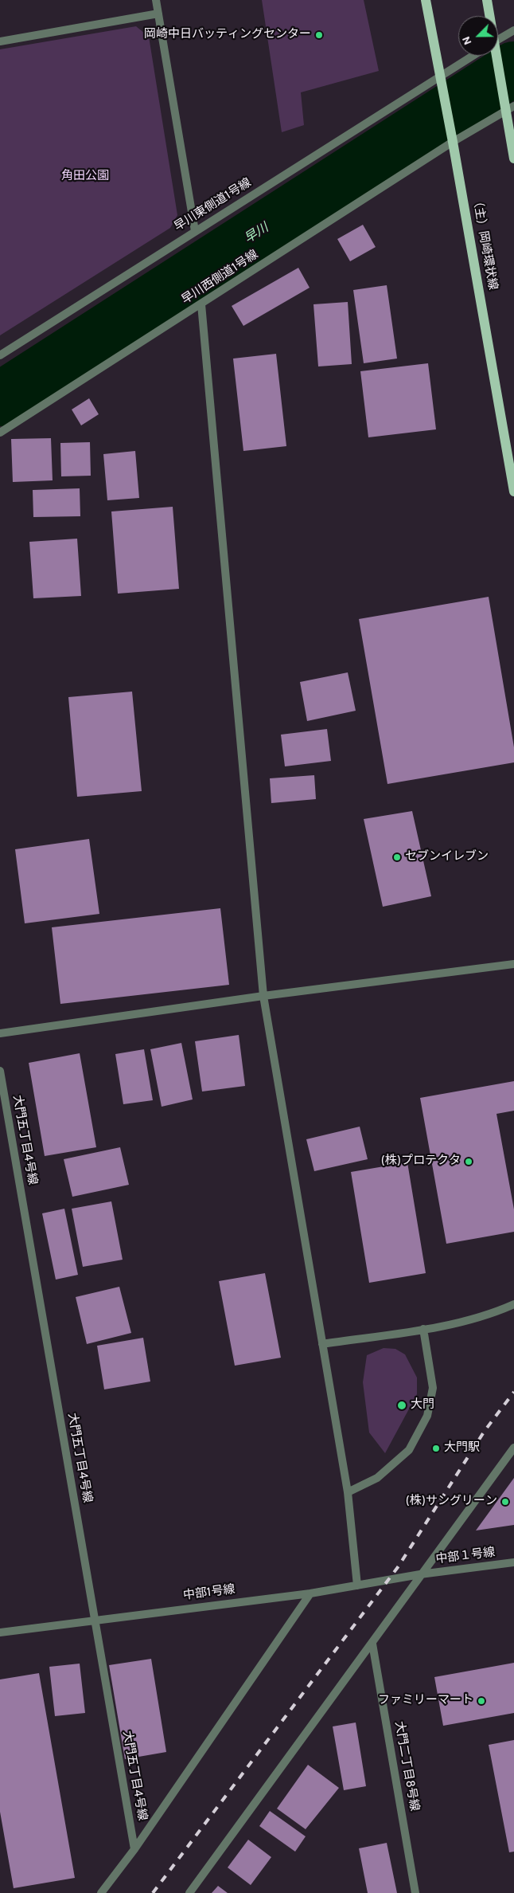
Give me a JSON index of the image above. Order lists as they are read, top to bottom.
{
  "streets": {
    "main road": ["（主）岡崎環状線"],
    "street": [
      "早川東側道1号線",
      "早川西側道1号線",
      "大門五丁目4号線",
      "中部１号線",
      "中部1号線",
      "大門二丁目8号線"
    ]
  },
  "crossings": [
    ["早川東側道1号線", "（主）岡崎環状線"],
    ["（主）岡崎環状線", "早川西側道1号線"],
    ["大門五丁目4号線", "中部1号線"],
    ["中部１号線", "中部1号線"]
  ],
  "water": ["早川"],
  "parks": ["角田公園"],
  "places": [
    "岡崎中日バッティングセンター",
    "セブンイレブン",
    "(株)プロテクタ",
    "大門",
    "大門駅",
    "(株)サングリーン",
    "ファミリーマート"
  ],
  "north": "bottom left"
}
